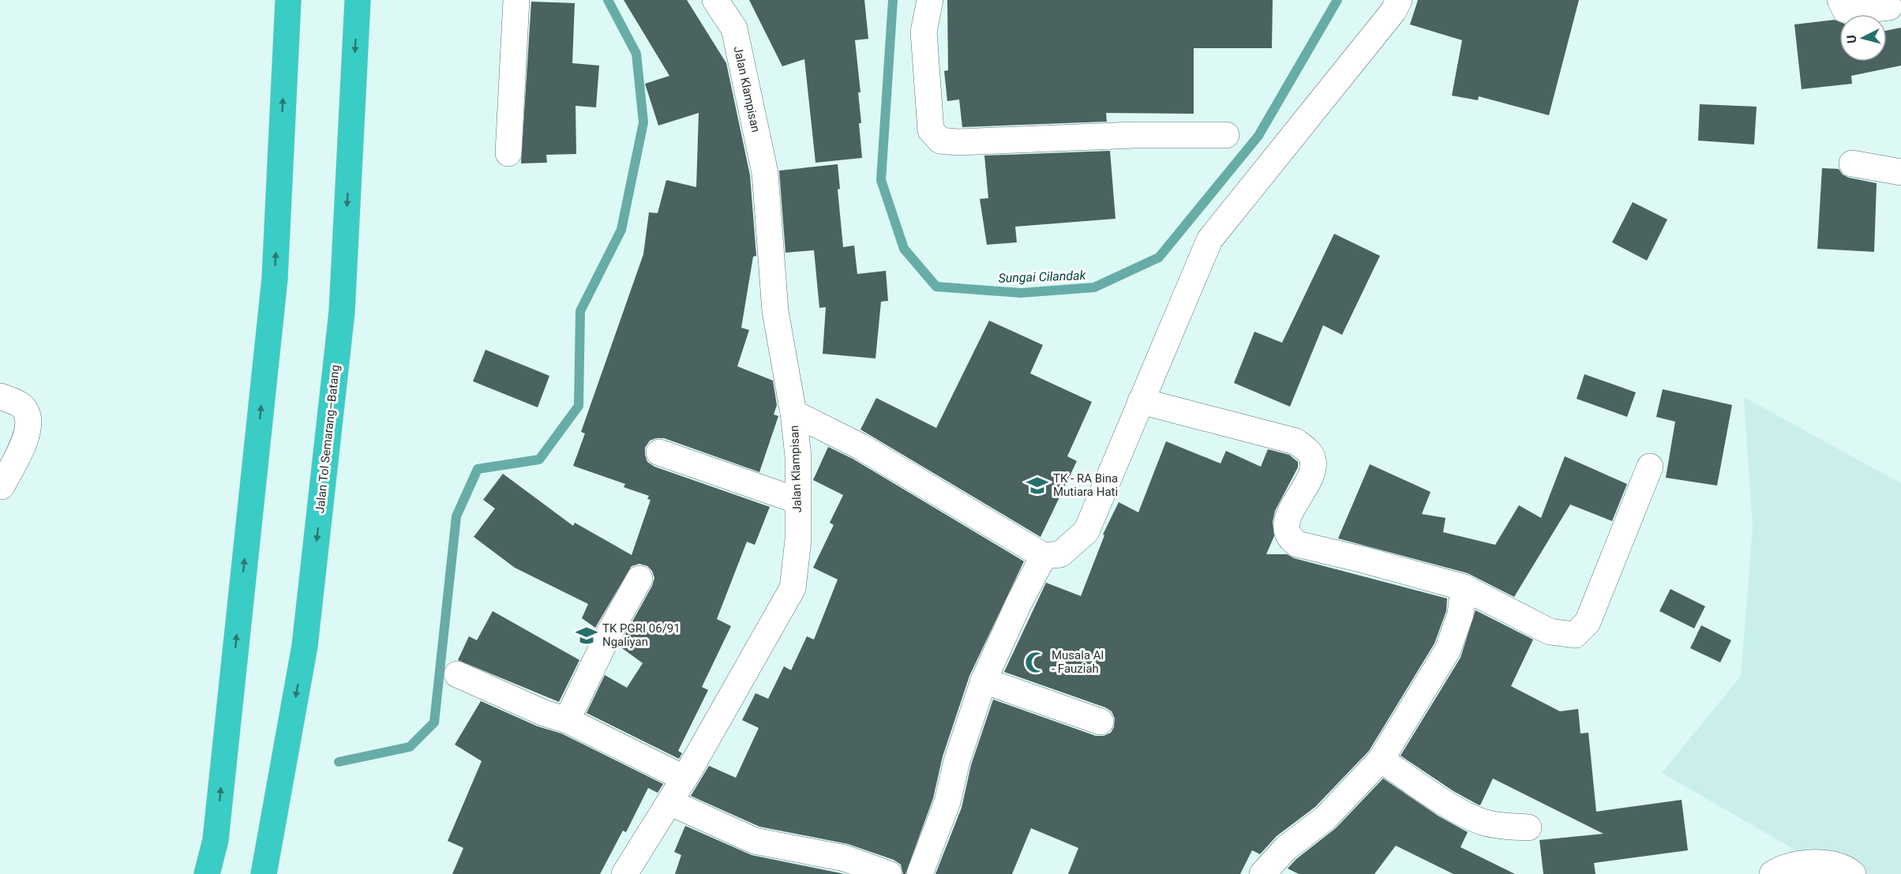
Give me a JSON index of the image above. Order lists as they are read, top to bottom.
{
  "streets": {
    "highway": ["Jalan Tol Semarang–Batang"],
    "street": ["Jalan Klampisan"]
  },
  "water": ["Sungai Cilandak"],
  "places": {
    "school or university": ["TK - RA Bina Mutiara Hati", "TK PGRI 06/91 Ngaliyan"],
    "mosque": ["Musala Al - Fauziah"]
  },
  "north": "left"
}
